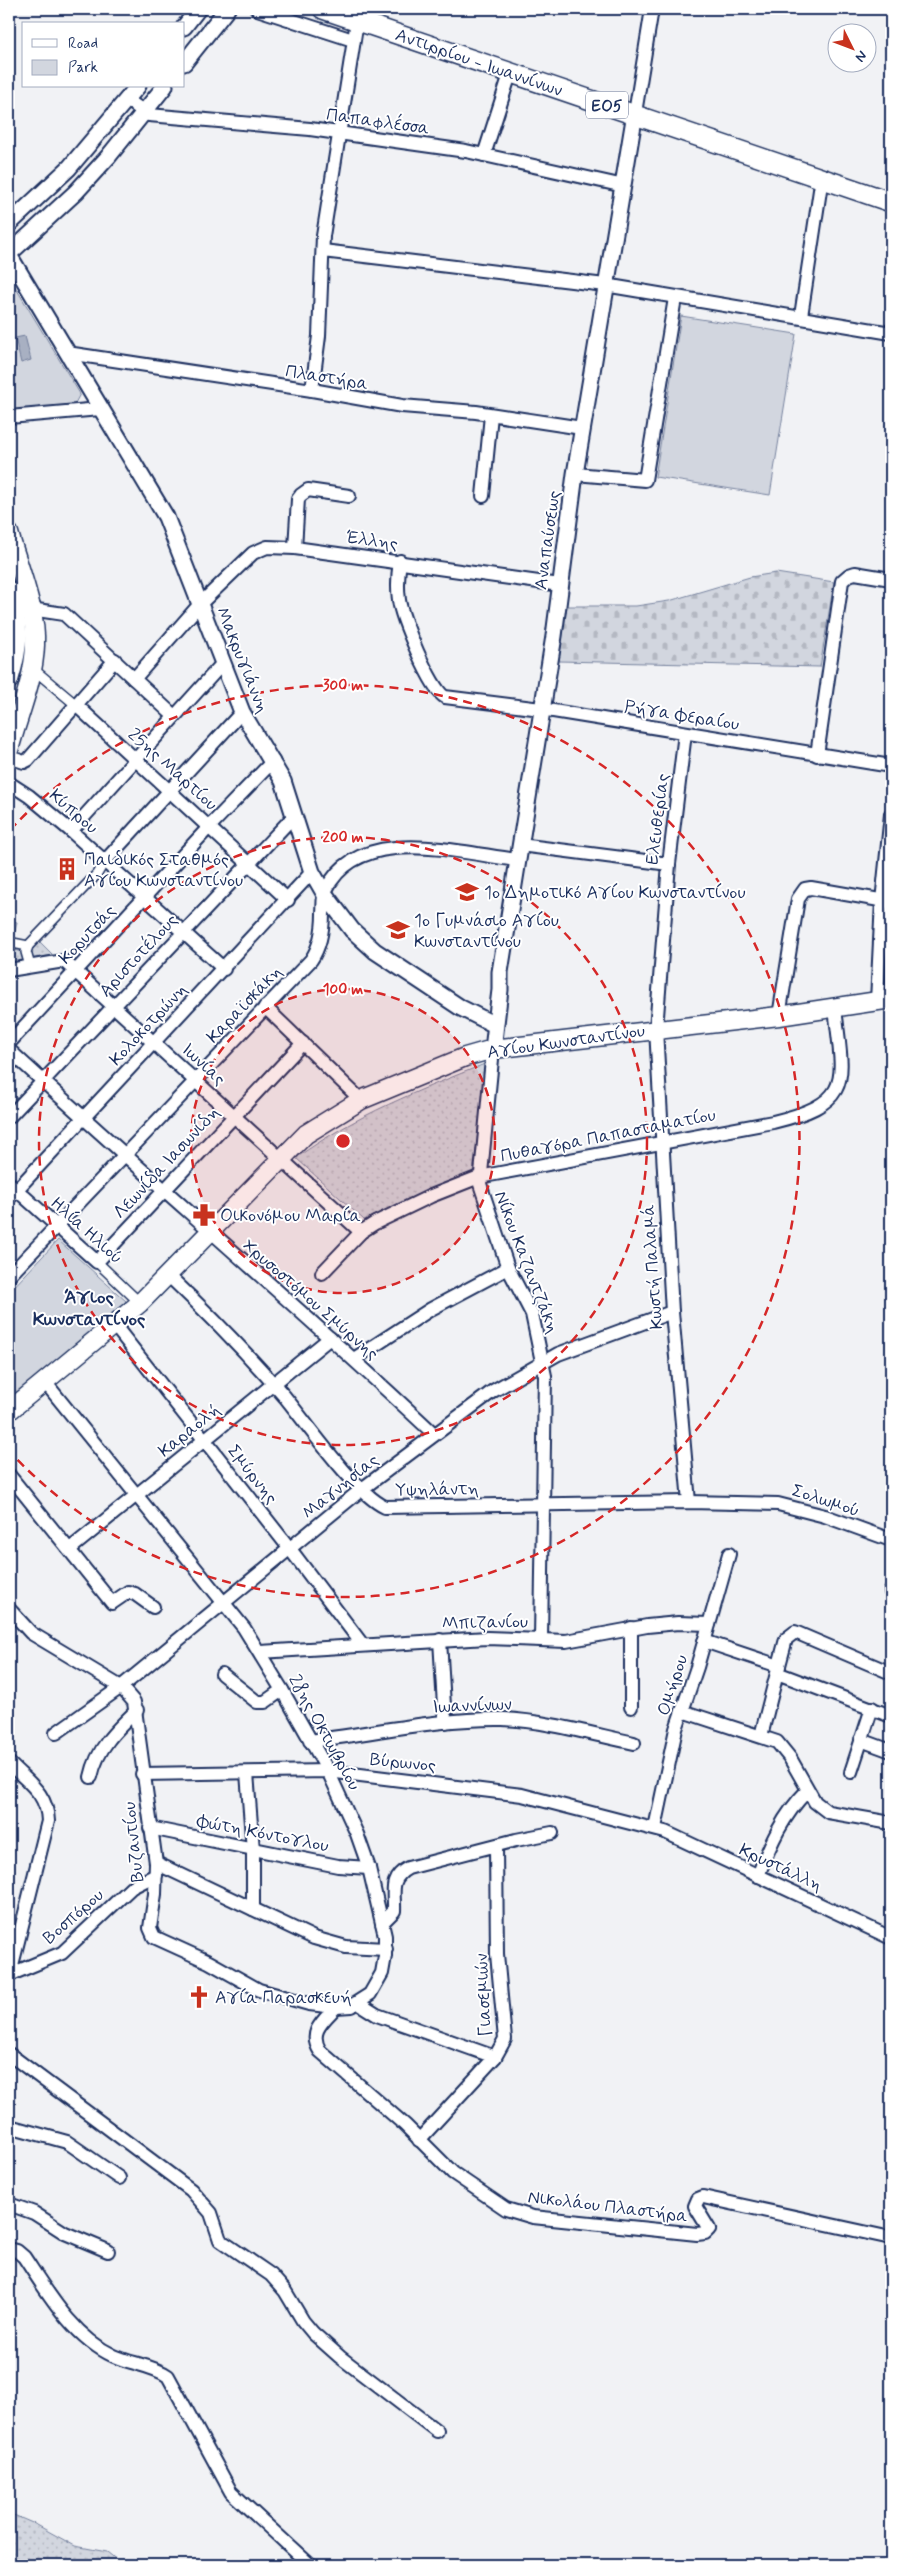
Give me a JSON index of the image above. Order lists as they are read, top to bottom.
{
  "streets": {
    "main road": ["Αντιρρίου - Ιωαννίνων", "ΕΟ5", "Αγίου Κωνσταντίνου"],
    "street": [
      "Παπαφλέσσα",
      "Πλαστήρα",
      "Έλλης",
      "Αναπαύσεως",
      "Μακρυγιάννη",
      "Ρήγα Φεραίου",
      "25ης Μαρτίου",
      "Κύπρου",
      "Ελευθερίας",
      "Κορυτσάς",
      "Αριστοτέλους",
      "Καραϊσκάκη",
      "Κολοκοτρώνη",
      "Ιωνίας",
      "Πυθαγόρα Παπασταματίου",
      "Λεωνίδα Ιασωνίδη",
      "Ηλία Ηλιού",
      "Νίκου Καζαντζάκη",
      "Κωστή Παλαμά",
      "Χρυσοστόμου Σμύρνης",
      "Καραολή",
      "Σμύρνης",
      "Μαγνησίας",
      "Υψηλάντη",
      "Σολωμού",
      "Μπιζανίου",
      "Ομήρου",
      "Ιωαννίνων",
      "28ης Οκτωβρίου",
      "Βύρωνος",
      "Φώτη Κόντογλου",
      "Βυζαντίου",
      "Κρυστάλλη",
      "Βοσπόρου",
      "Γιασεμιών",
      "Νικολάου Πλαστήρα"
    ]
  },
  "crossings": [
    ["Αντιρρίου - Ιωαννίνων", "Αναπαύσεως"],
    ["Παπαφλέσσα", "Αναπαύσεως"],
    ["Πλαστήρα", "Αναπαύσεως"],
    ["Πλαστήρα", "Μακρυγιάννη"],
    ["Έλλης", "Αναπαύσεως"],
    ["Έλλης", "Μακρυγιάννη"],
    ["Έλλης", "Ρήγα Φεραίου"],
    ["Αναπαύσεως", "Μακρυγιάννη"],
    ["Αναπαύσεως", "Ρήγα Φεραίου"],
    ["Αναπαύσεως", "Αγίου Κωνσταντίνου"],
    ["Αναπαύσεως", "Νίκου Καζαντζάκη"],
    ["Μακρυγιάννη", "Κορυτσάς"],
    ["Μακρυγιάννη", "Αριστοτέλους"],
    ["Μακρυγιάννη", "Καραϊσκάκη"],
    ["Μακρυγιάννη", "Κολοκοτρώνη"],
    ["Ρήγα Φεραίου", "Ελευθερίας"],
    ["25ης Μαρτίου", "Κορυτσάς"],
    ["25ης Μαρτίου", "Αριστοτέλους"],
    ["25ης Μαρτίου", "Κολοκοτρώνη"],
    ["Κύπρου", "Κορυτσάς"],
    ["Κύπρου", "Αριστοτέλους"],
    ["Κύπρου", "Κολοκοτρώνη"],
    ["Ελευθερίας", "Αγίου Κωνσταντίνου"],
    ["Ελευθερίας", "Κωστή Παλαμά"],
    ["Κορυτσάς", "Ιωνίας"],
    ["Αριστοτέλους", "Ιωνίας"],
    ["Αριστοτέλους", "Χρυσοστόμου Σμύρνης"],
    ["Καραϊσκάκη", "Ιωνίας"],
    ["Καραϊσκάκη", "Ηλία Ηλιού"],
    ["Καραϊσκάκη", "Χρυσοστόμου Σμύρνης"],
    ["Κολοκοτρώνη", "Ιωνίας"],
    ["Κολοκοτρώνη", "Ηλία Ηλιού"],
    ["Κολοκοτρώνη", "Χρυσοστόμου Σμύρνης"],
    ["Αγίου Κωνσταντίνου", "Ιωνίας"],
    ["Αγίου Κωνσταντίνου", "Πυθαγόρα Παπασταματίου"],
    ["Αγίου Κωνσταντίνου", "Ηλία Ηλιού"],
    ["Αγίου Κωνσταντίνου", "Νίκου Καζαντζάκη"],
    ["Αγίου Κωνσταντίνου", "Κωστή Παλαμά"],
    ["Αγίου Κωνσταντίνου", "Χρυσοστόμου Σμύρνης"],
    ["Αγίου Κωνσταντίνου", "Σμύρνης"],
    ["Αγίου Κωνσταντίνου", "Υψηλάντη"],
    ["Αγίου Κωνσταντίνου", "28ης Οκτωβρίου"],
    ["Ιωνίας", "Πυθαγόρα Παπασταματίου"],
    ["Ιωνίας", "Λεωνίδα Ιασωνίδη"],
    ["Πυθαγόρα Παπασταματίου", "Νίκου Καζαντζάκη"],
    ["Πυθαγόρα Παπασταματίου", "Κωστή Παλαμά"],
    ["Λεωνίδα Ιασωνίδη", "Ηλία Ηλιού"],
    ["Λεωνίδα Ιασωνίδη", "Χρυσοστόμου Σμύρνης"],
    ["Νίκου Καζαντζάκη", "Μαγνησίας"],
    ["Νίκου Καζαντζάκη", "Υψηλάντη"],
    ["Νίκου Καζαντζάκη", "Μπιζανίου"],
    ["Κωστή Παλαμά", "Μαγνησίας"],
    ["Κωστή Παλαμά", "Υψηλάντη"],
    ["Κωστή Παλαμά", "Σολωμού"],
    ["Χρυσοστόμου Σμύρνης", "Καραολή"],
    ["Χρυσοστόμου Σμύρνης", "Μαγνησίας"],
    ["Καραολή", "Σμύρνης"],
    ["Καραολή", "Υψηλάντη"],
    ["Καραολή", "28ης Οκτωβρίου"],
    ["Σμύρνης", "Μαγνησίας"],
    ["Σμύρνης", "Μπιζανίου"],
    ["Μαγνησίας", "Υψηλάντη"],
    ["Μαγνησίας", "28ης Οκτωβρίου"],
    ["Μαγνησίας", "Βυζαντίου"],
    ["Υψηλάντη", "Σολωμού"],
    ["Μπιζανίου", "Ομήρου"],
    ["Μπιζανίου", "28ης Οκτωβρίου"],
    ["Ομήρου", "Βύρωνος"],
    ["Ομήρου", "Κρυστάλλη"],
    ["Ιωαννίνων", "28ης Οκτωβρίου"],
    ["28ης Οκτωβρίου", "Βύρωνος"],
    ["28ης Οκτωβρίου", "Φώτη Κόντογλου"],
    ["Βύρωνος", "Βυζαντίου"],
    ["Βύρωνος", "Κρυστάλλη"],
    ["Φώτη Κόντογλου", "Βυζαντίου"],
    ["Βυζαντίου", "Βοσπόρου"],
    ["Βυζαντίου", "Νικολάου Πλαστήρα"],
    ["Γιασεμιών", "Νικολάου Πλαστήρα"]
  ],
  "districts": ["Άγιος Κωνσταντίνος"],
  "places": {
    "building": ["Παιδικός Σταθμός Αγίου Κωνσταντίνου"],
    "school or university": ["1ο Δημοτικό Αγίου Κωνσταντίνου", "1ο Γυμνάσιο Αγίου Κωνσταντίνου"],
    "pharmacy": ["Οικονόμου Μαρία"],
    "church": ["Αγία Παρασκευή"]
  },
  "legend": ["Road", "Park"],
  "north": "bottom right",
  "rings": ["300 m", "200 m", "100 m"]
}
